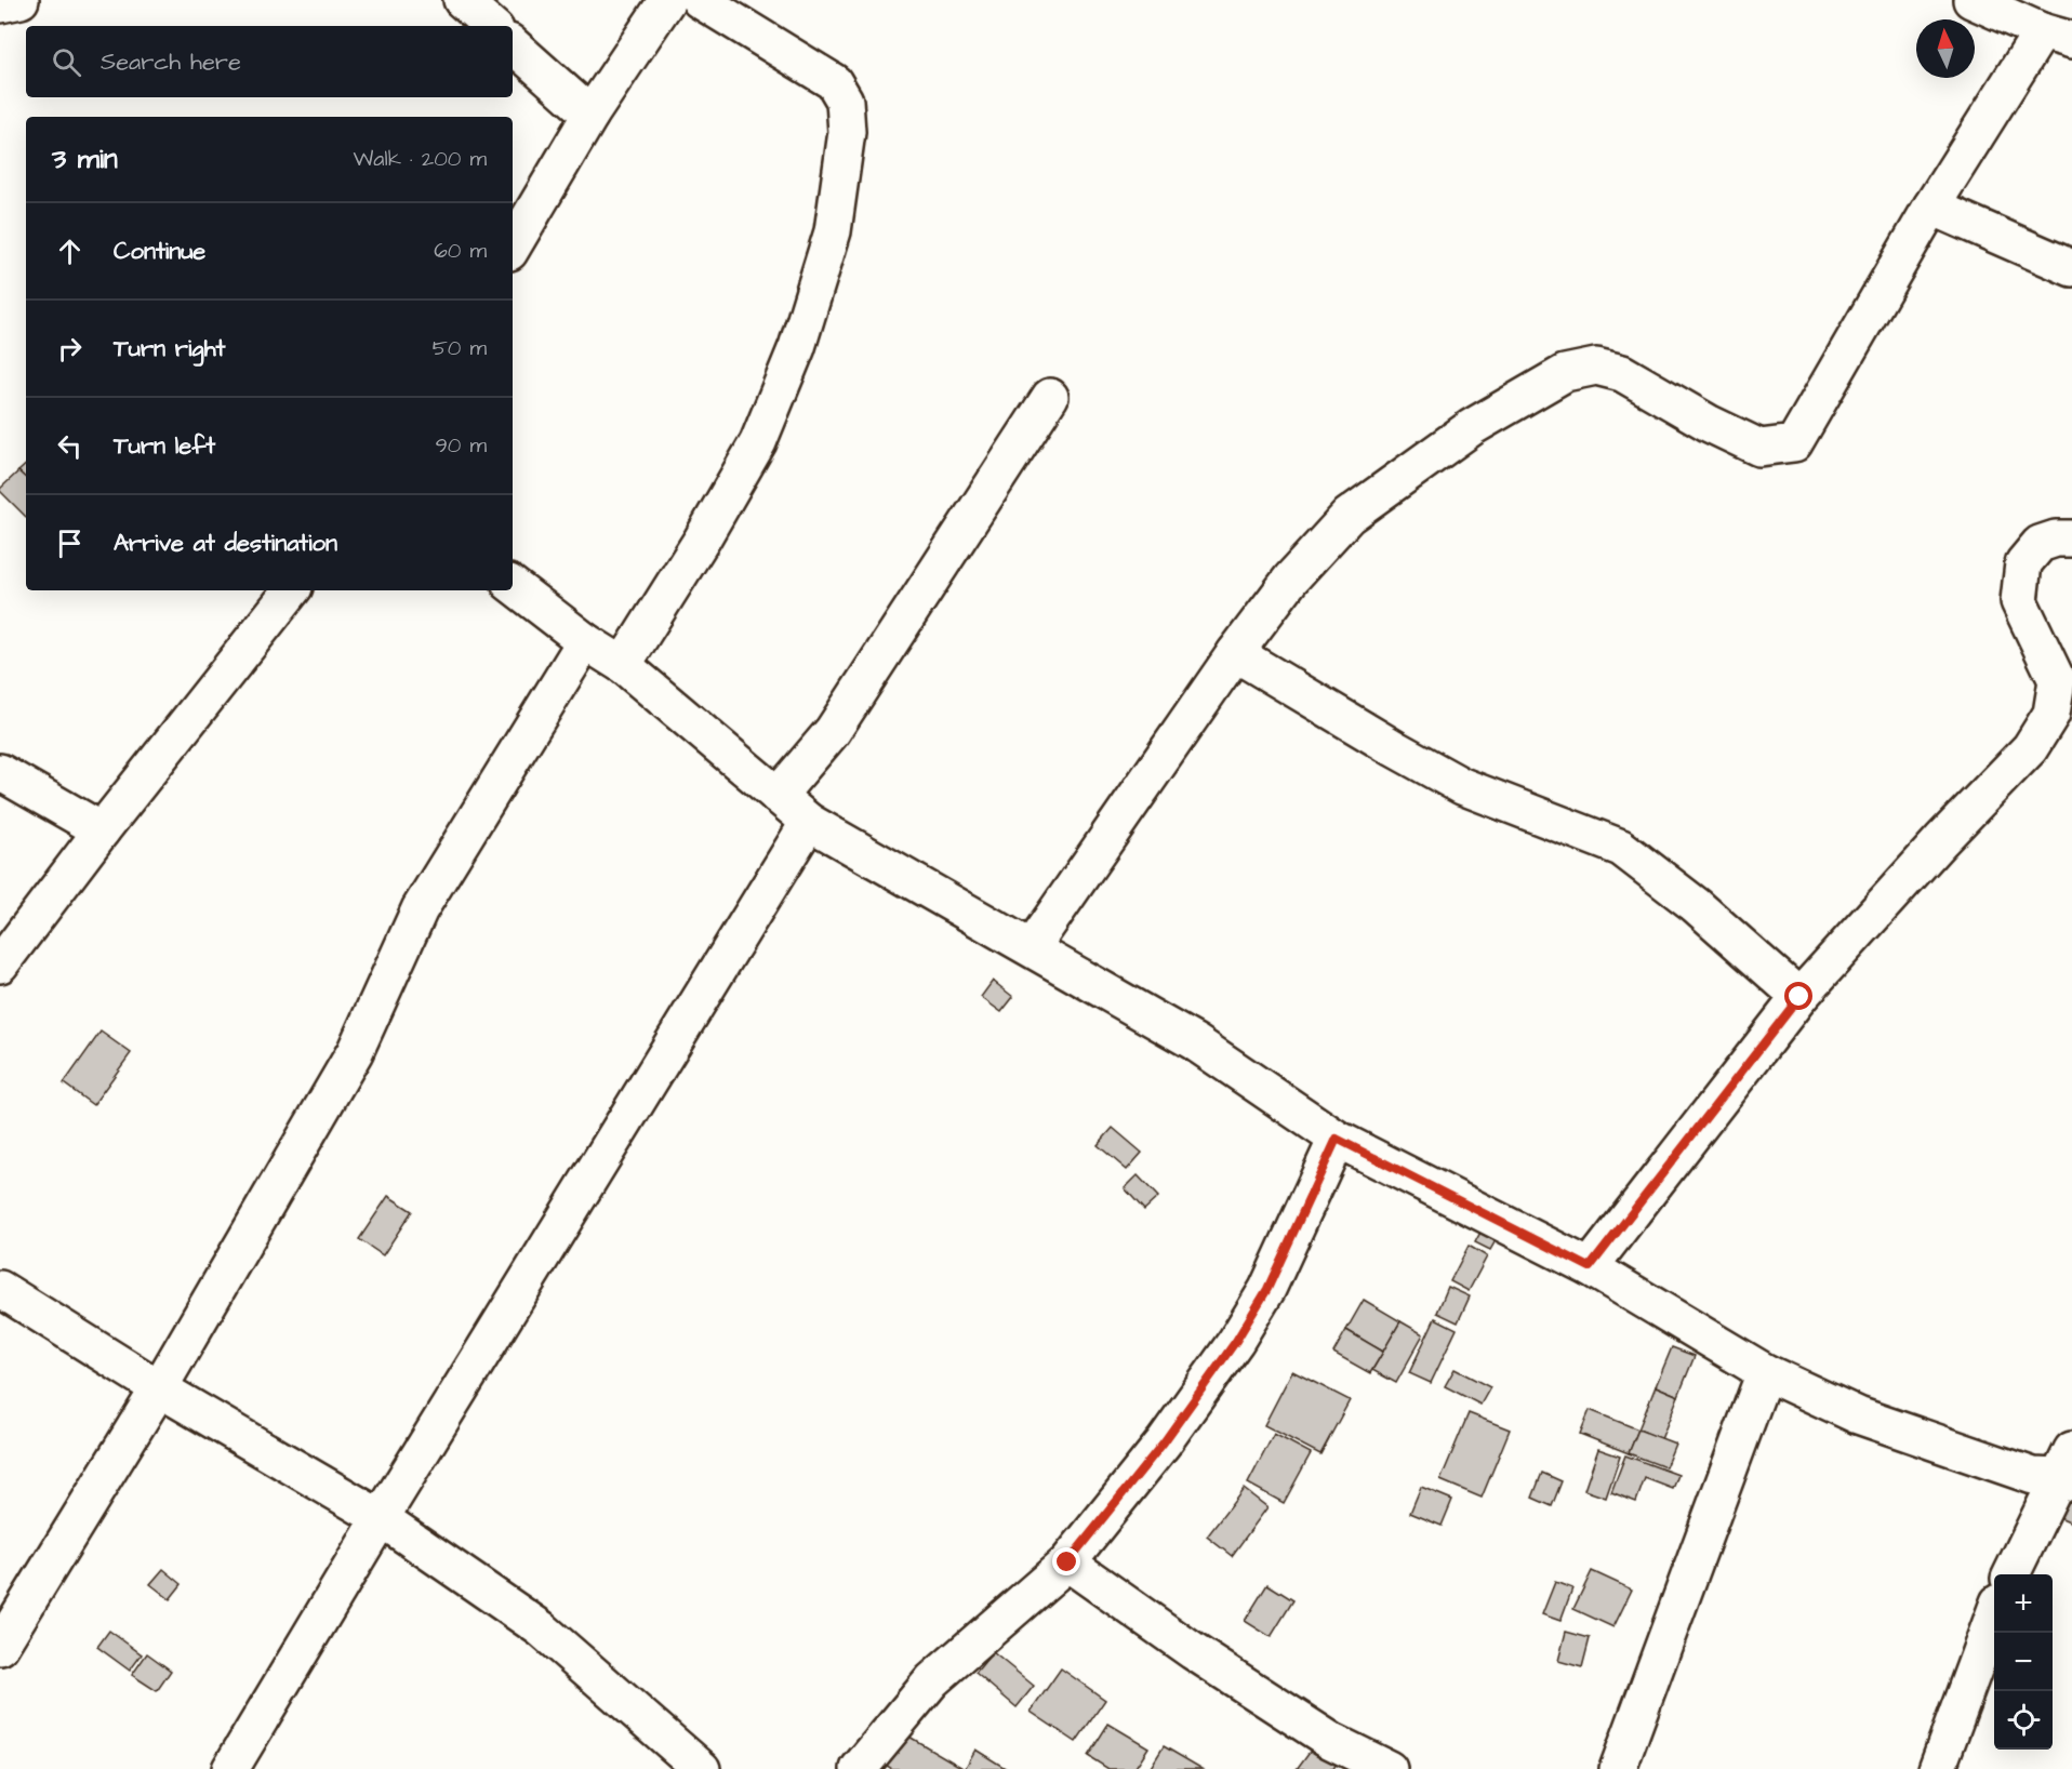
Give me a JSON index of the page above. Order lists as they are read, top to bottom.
{
  "north": "top",
  "page": {
    "search": "Search here",
    "heading": ["3 min", "Walk · 200 m"],
    "list": [
      ["Continue", "60 m"],
      ["Turn right", "50 m"],
      ["Turn left", "90 m"],
      "Arrive at destination"
    ],
    "map_buttons": ["+", "−"]
  }
}
